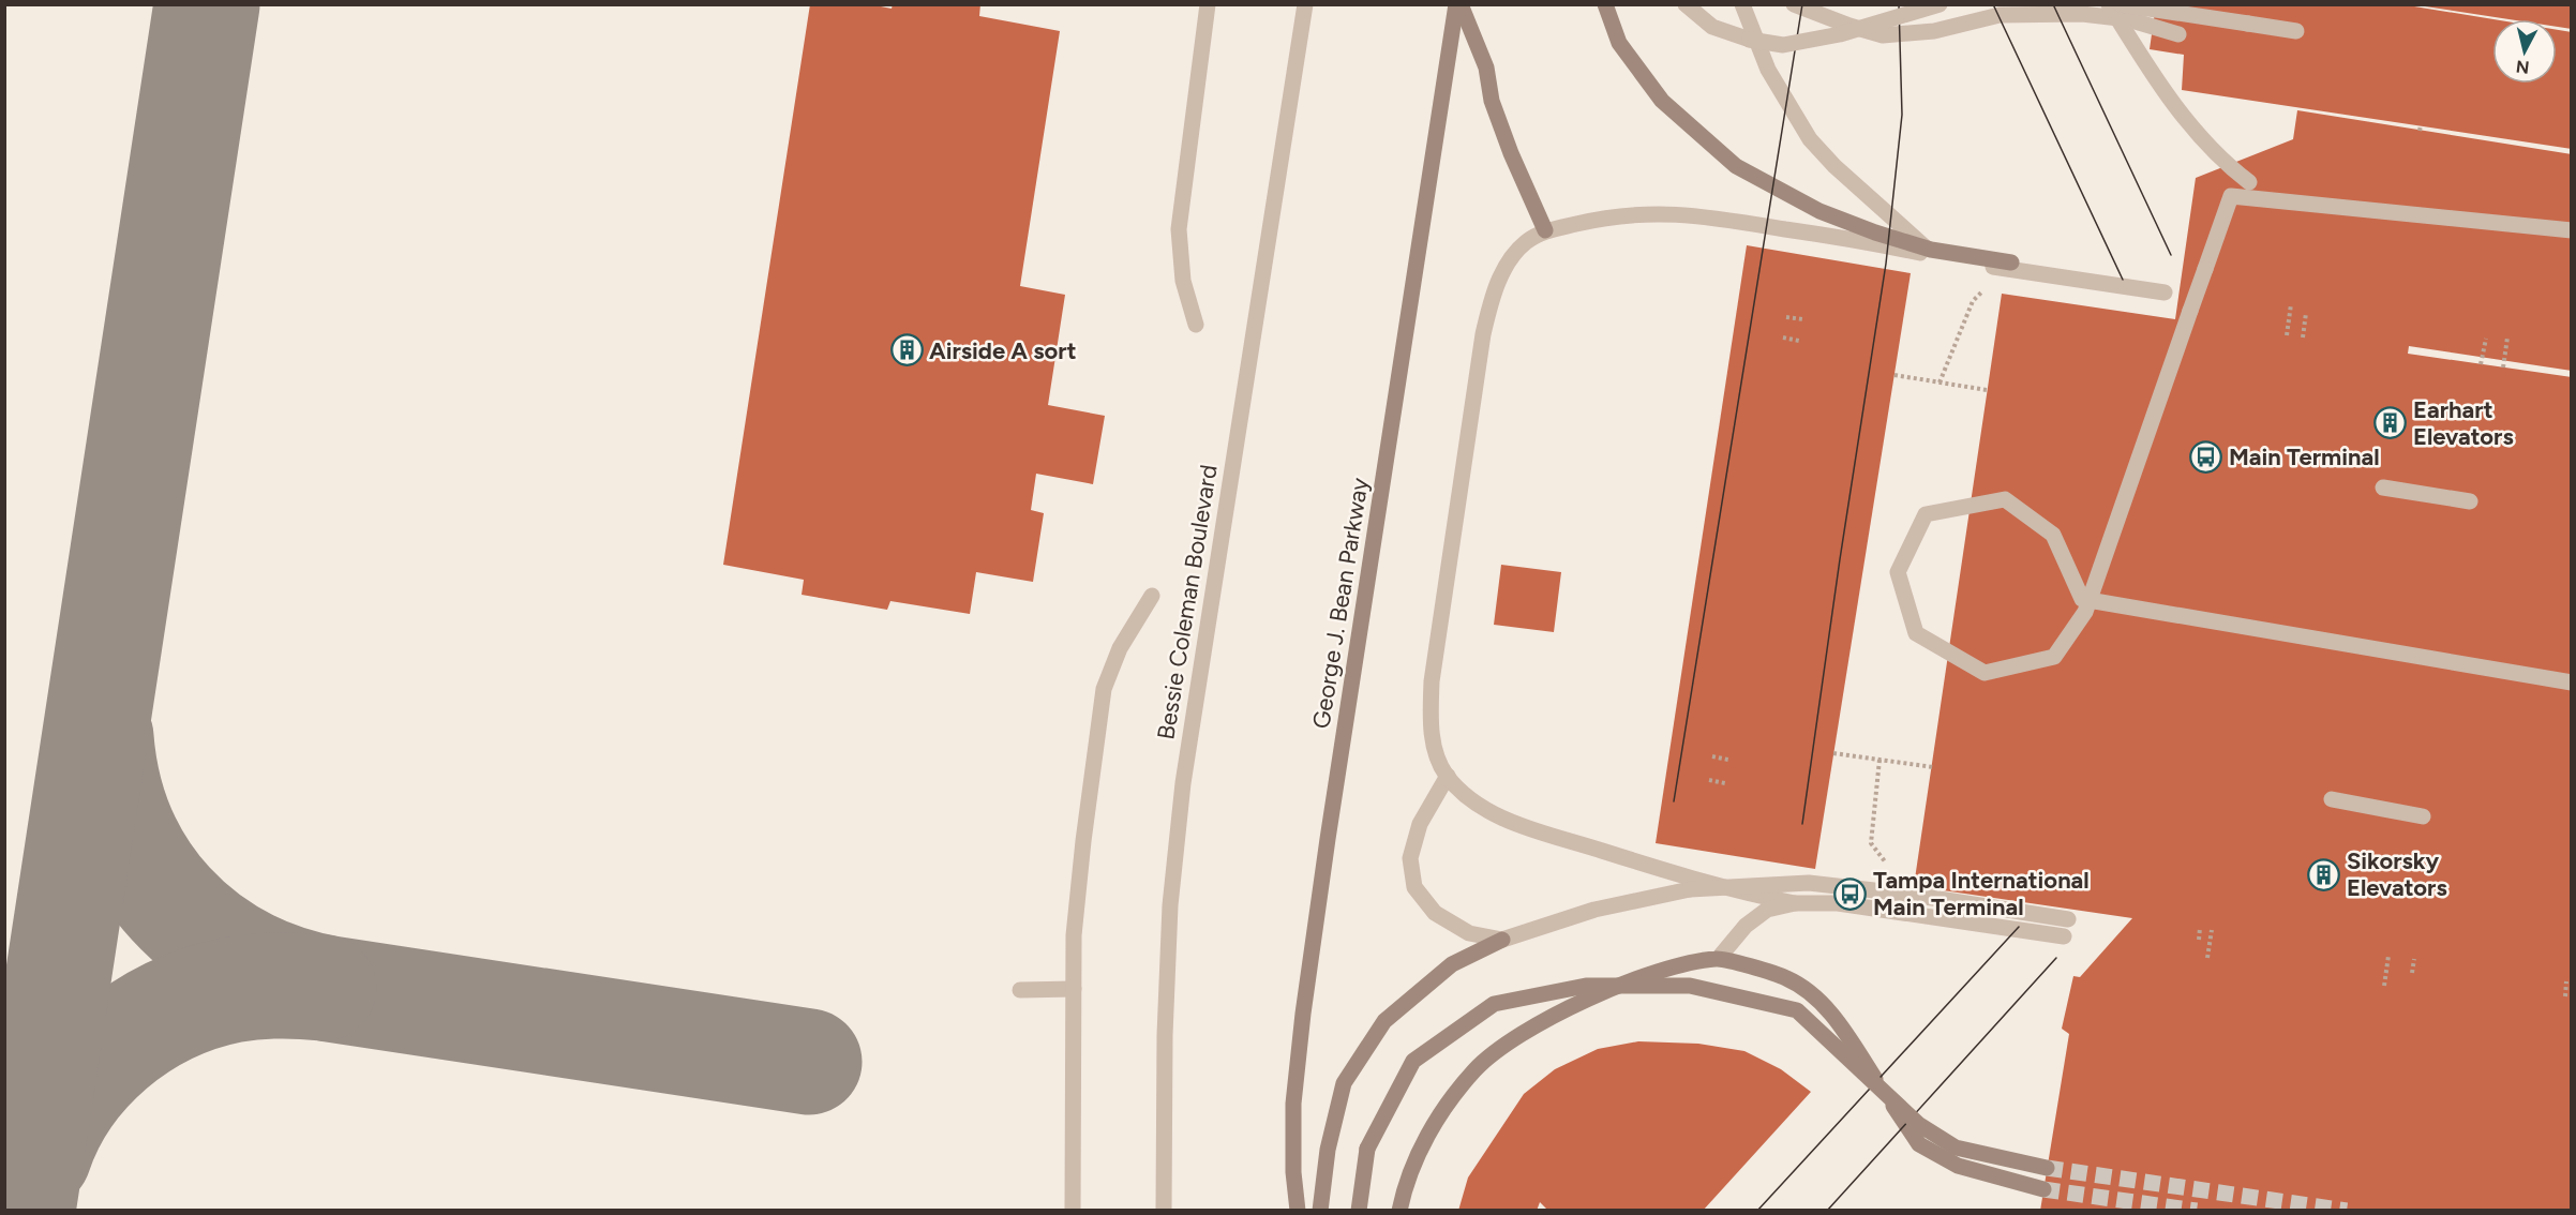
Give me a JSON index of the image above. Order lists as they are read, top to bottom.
{
  "streets": {
    "street": ["Bessie Coleman Boulevard", "George J. Bean Parkway"]
  },
  "places": {
    "building": ["Airside A sort", "Earhart Elevators", "Sikorsky Elevators"],
    "bus stop": ["Main Terminal", "Tampa International Main Terminal"]
  },
  "north": "bottom"
}
